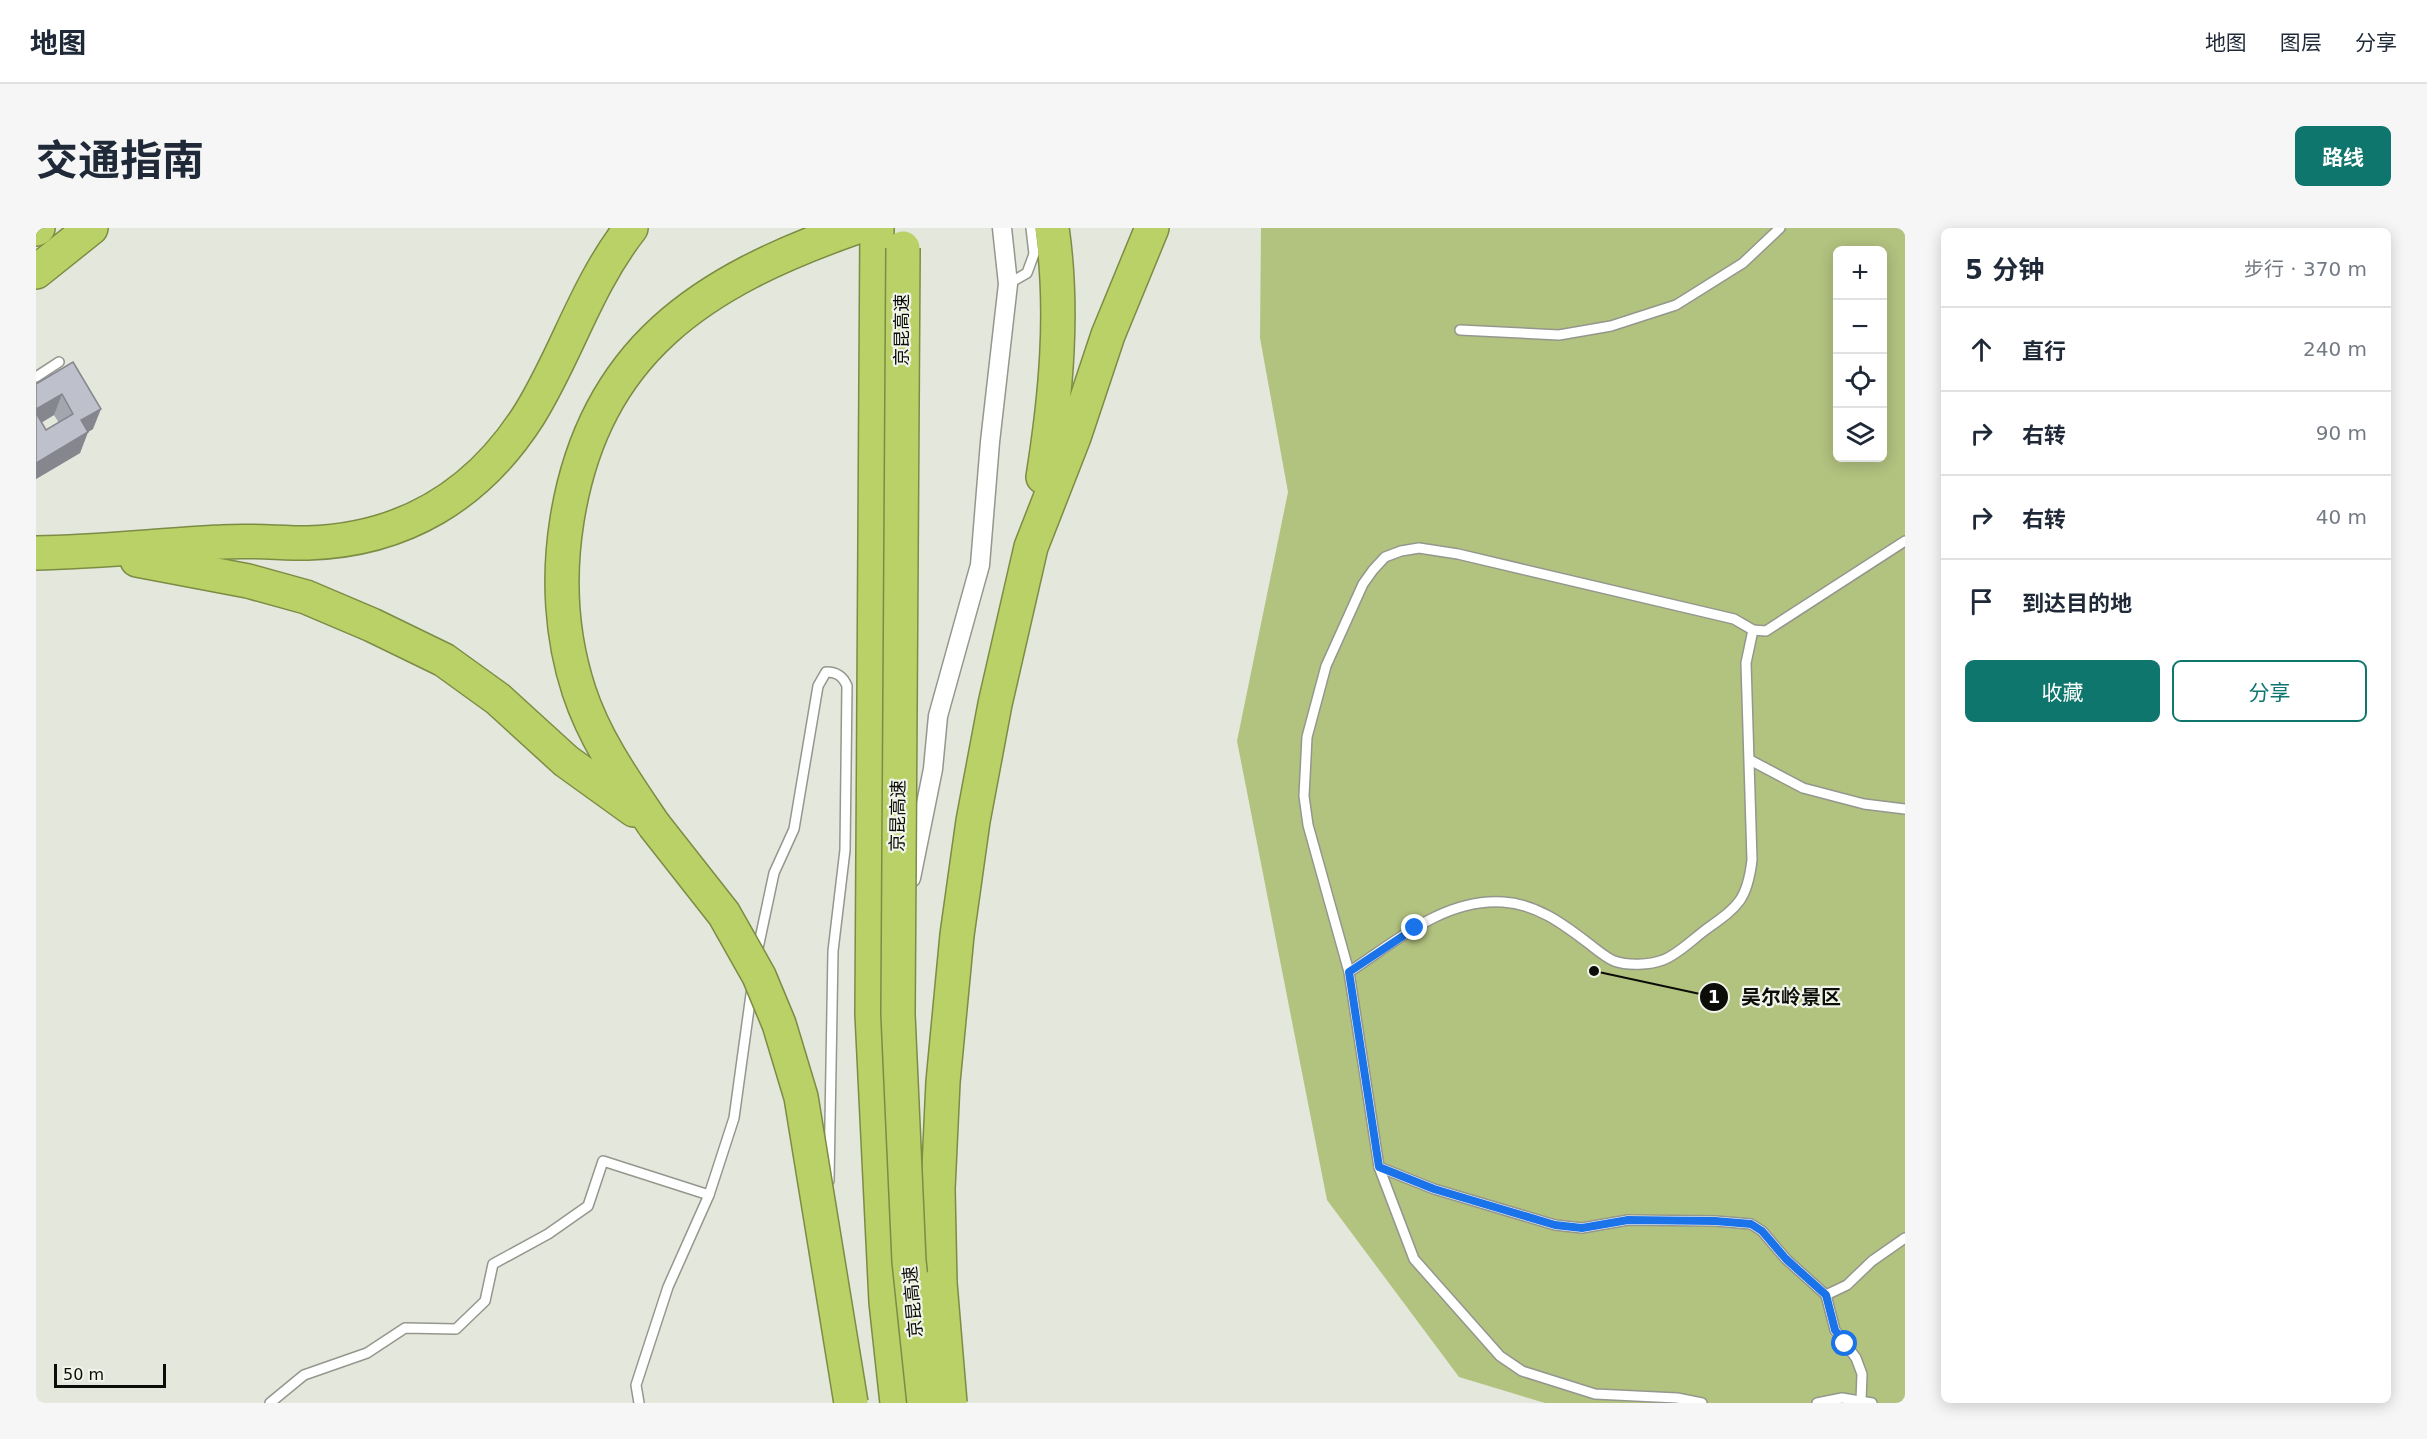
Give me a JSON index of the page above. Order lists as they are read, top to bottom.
{
  "streets": {
    "highway": ["京昆高速"]
  },
  "places": ["吴尔岭景区"],
  "scale_bar": "50 m",
  "page": {
    "header": "地图",
    "nav": ["地图", "图层", "分享"],
    "title": "交通指南",
    "buttons": [
      "路线",
      ["收藏", "分享"]
    ],
    "heading": ["5 分钟", "步行 · 370 m"],
    "map_buttons": ["+", "−"],
    "list": [
      ["直行", "240 m"],
      ["右转", "90 m"],
      ["右转", "40 m"],
      "到达目的地"
    ],
    "scale": "50 m"
  }
}
